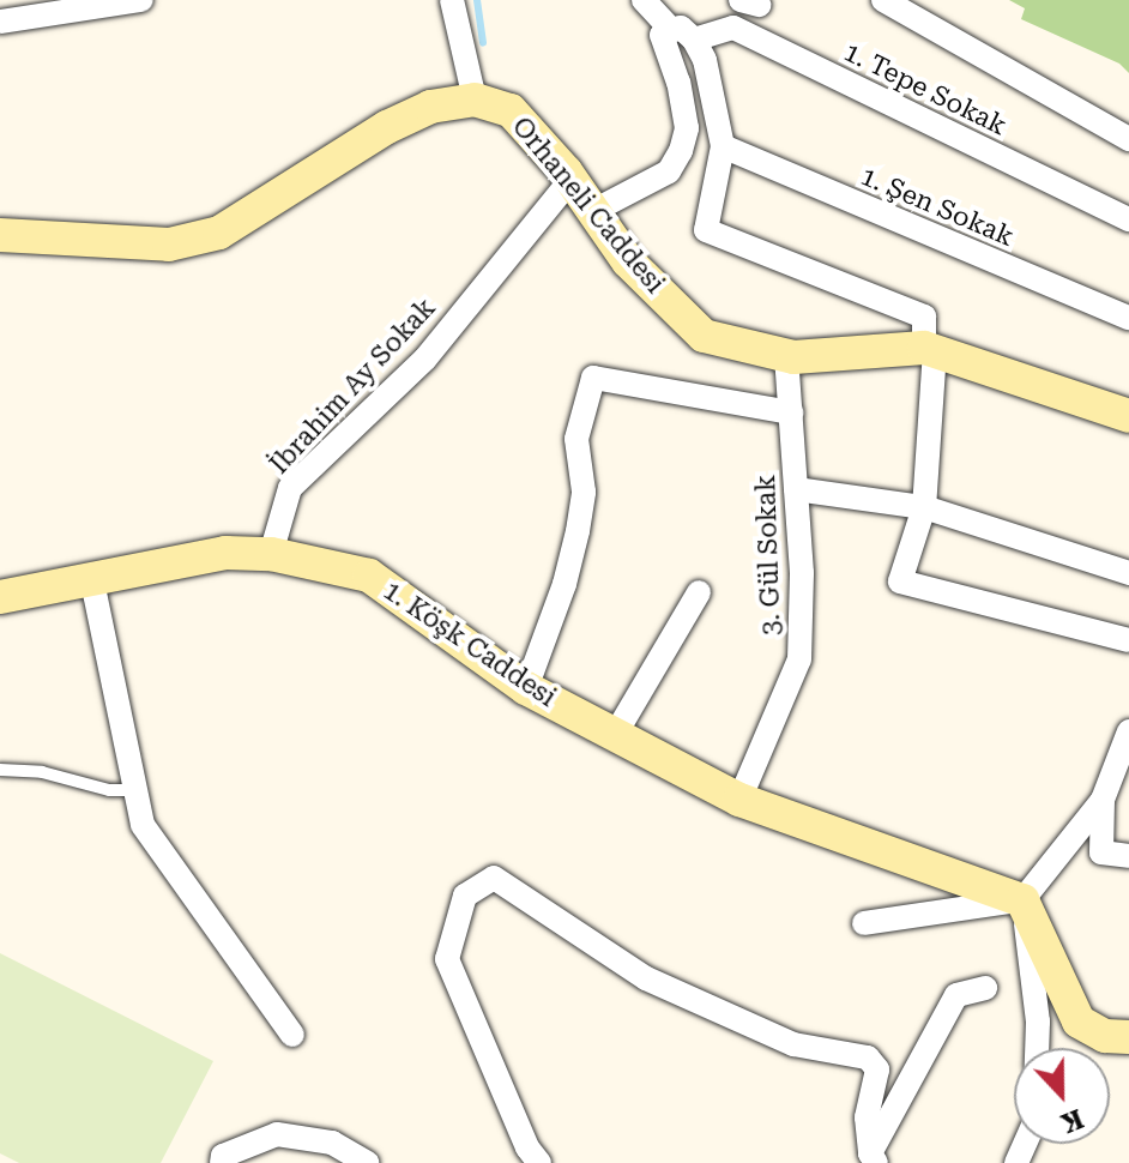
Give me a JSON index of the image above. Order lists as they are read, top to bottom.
{
  "streets": {
    "main road": ["Orhaneli Caddesi", "1. Köşk Caddesi"],
    "street": [
      "1. Tepe Sokak",
      "1. Şen Sokak",
      "İbrahim Ay Sokak",
      "3. Gül Sokak"
    ]
  },
  "crossings": [
    ["Orhaneli Caddesi", "İbrahim Ay Sokak"],
    ["Orhaneli Caddesi", "3. Gül Sokak"],
    ["İbrahim Ay Sokak", "1. Köşk Caddesi"],
    ["3. Gül Sokak", "1. Köşk Caddesi"]
  ],
  "north": "bottom"
}
